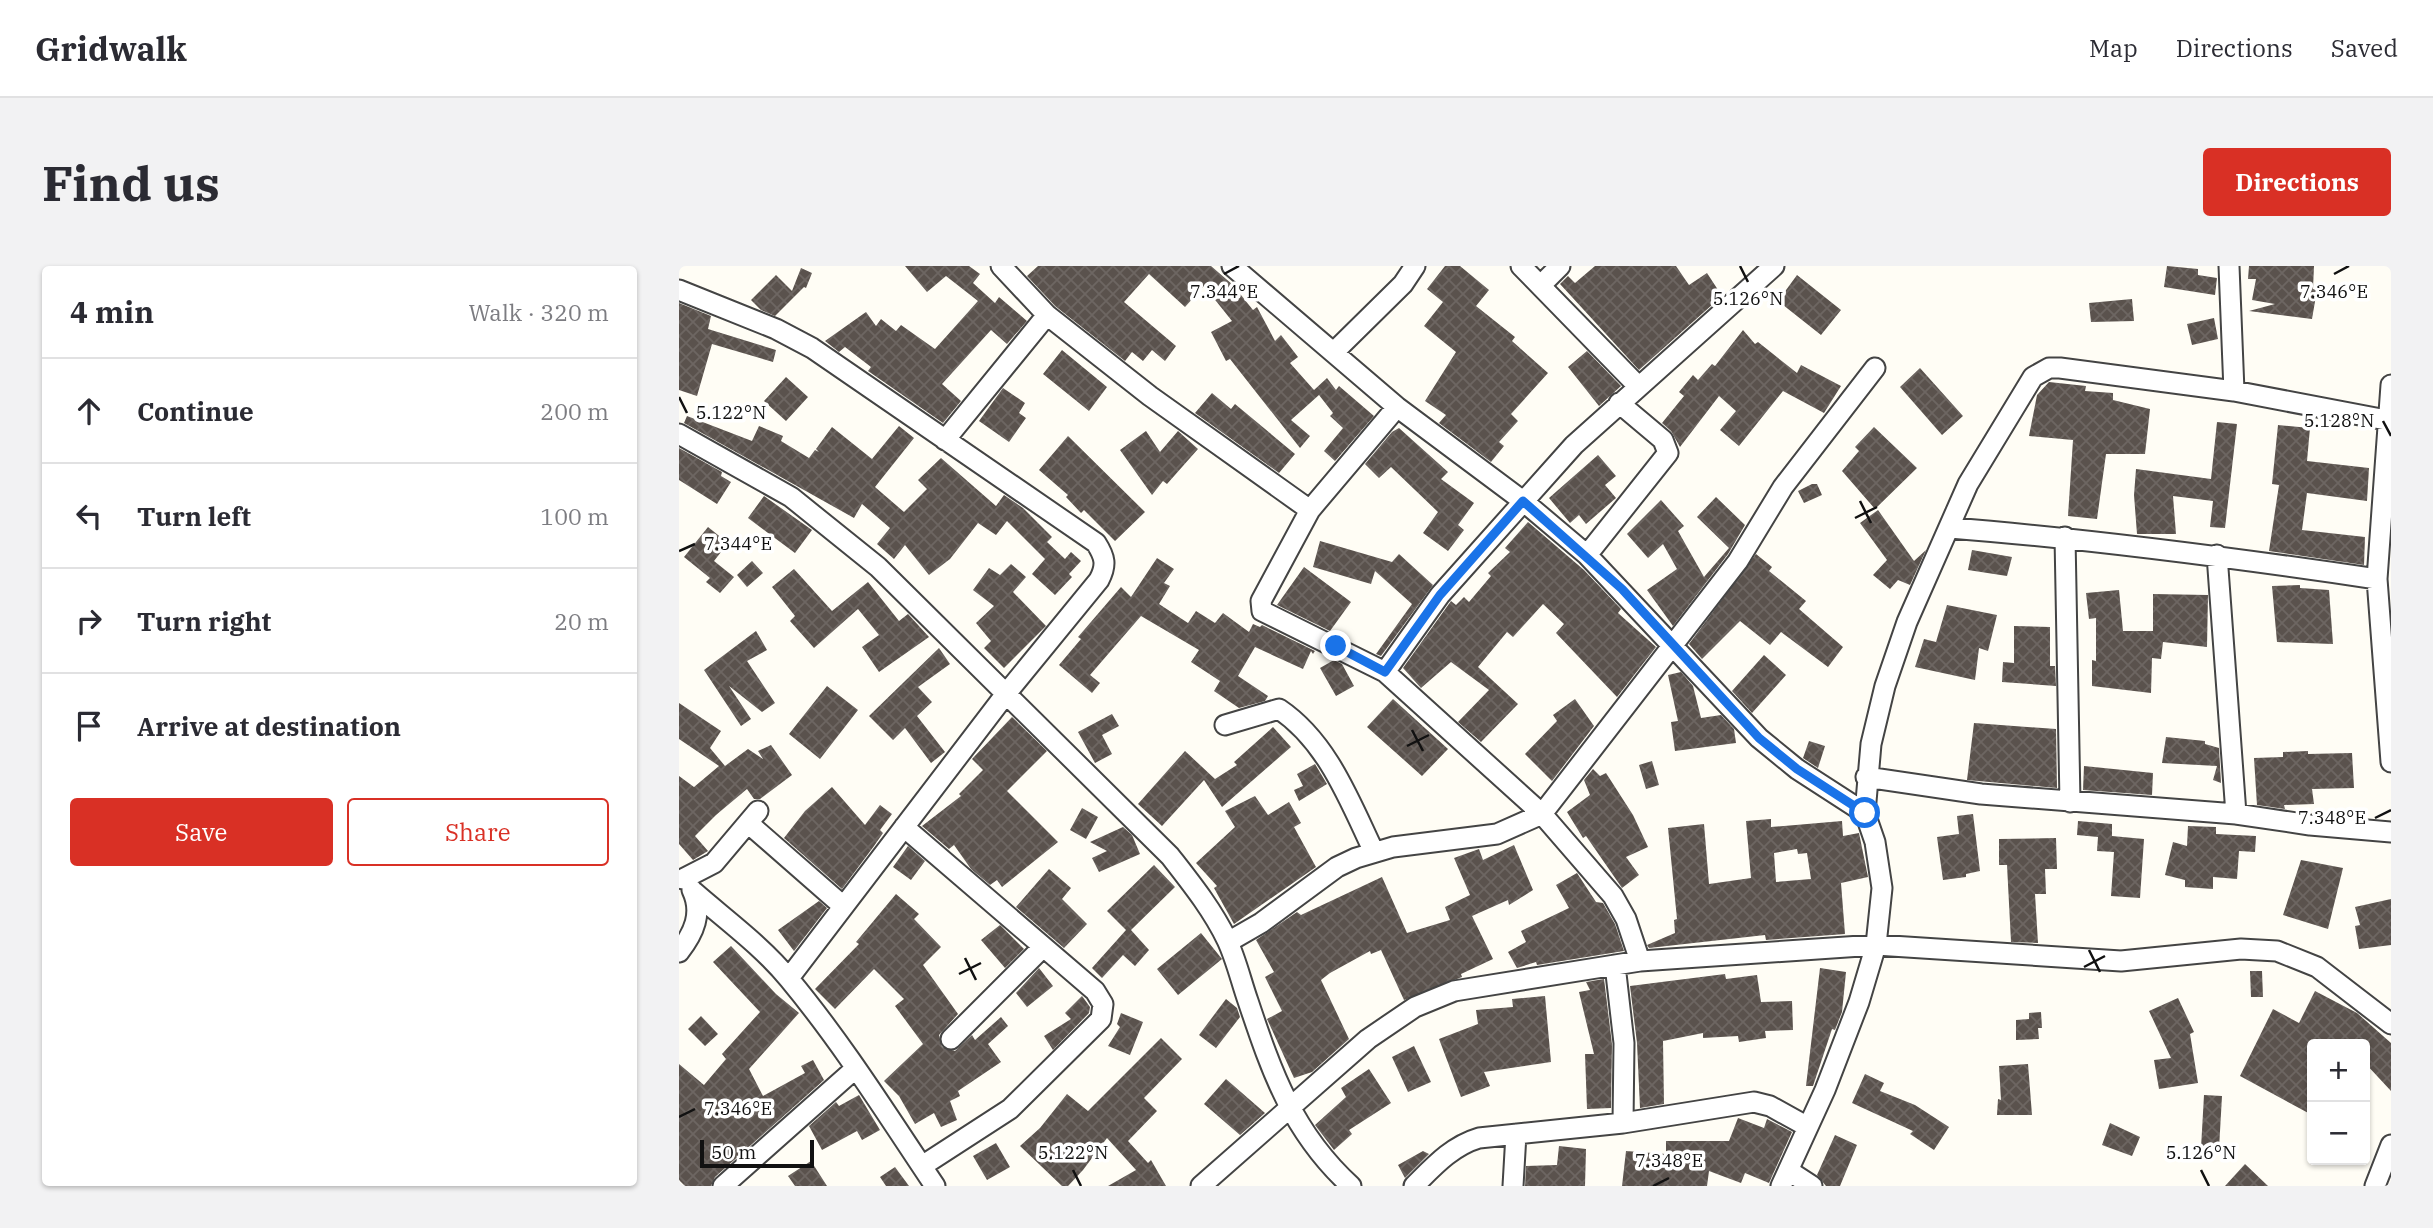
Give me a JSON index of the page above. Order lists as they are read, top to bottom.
{
  "scale_bar": "50 m",
  "page": {
    "header": "Gridwalk",
    "nav": ["Map", "Directions", "Saved"],
    "buttons": [
      "Directions",
      ["Save", "Share"]
    ],
    "title": "Find us",
    "heading": ["4 min", "Walk · 320 m"],
    "list": [
      ["Continue", "200 m"],
      ["Turn left", "100 m"],
      ["Turn right", "20 m"],
      "Arrive at destination"
    ],
    "map_buttons": ["+", "−"],
    "scale": "50 m"
  },
  "coordinates": [
    "7.344°E",
    "7.346°E",
    "5.126°N",
    "5.122°N",
    "5.128°N",
    "7.348°E"
  ]
}
